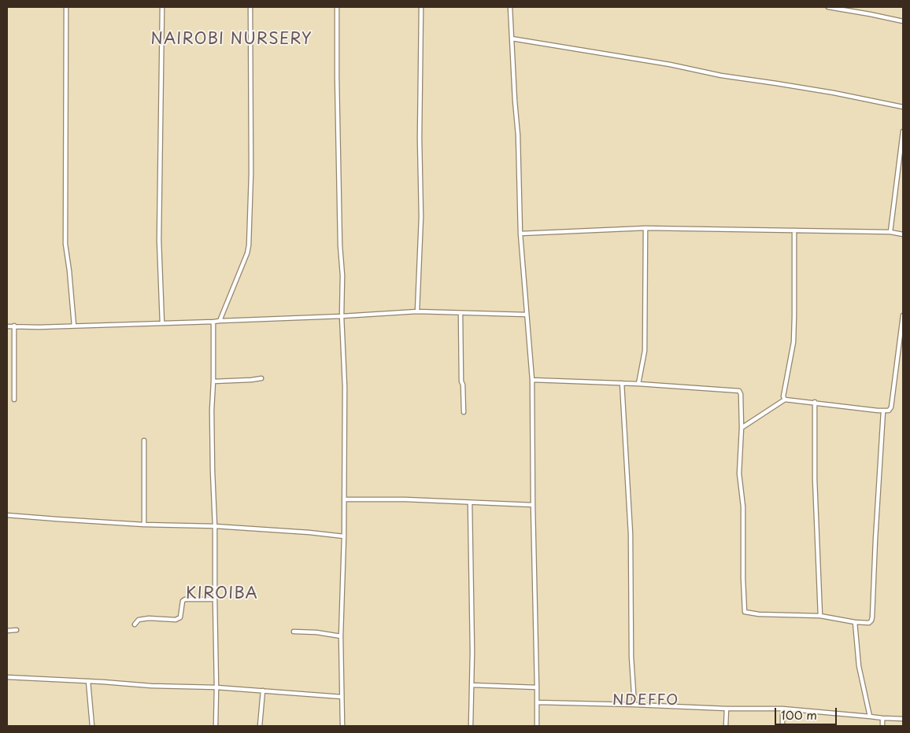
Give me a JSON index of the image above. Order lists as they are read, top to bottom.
{
  "districts": ["NAIROBI NURSERY", "KIROIBA", "NDEFFO"],
  "scale_bar": "100 m"
}
